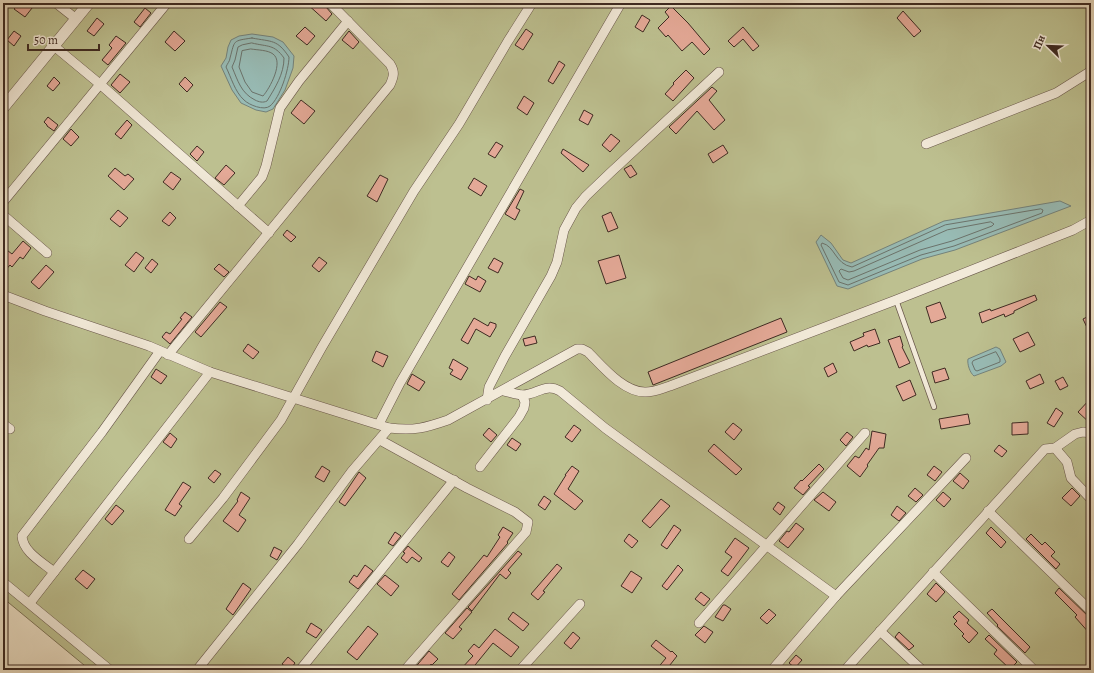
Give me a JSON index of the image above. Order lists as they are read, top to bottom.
{
  "scale_bar": "50 m",
  "north": "top left"
}
